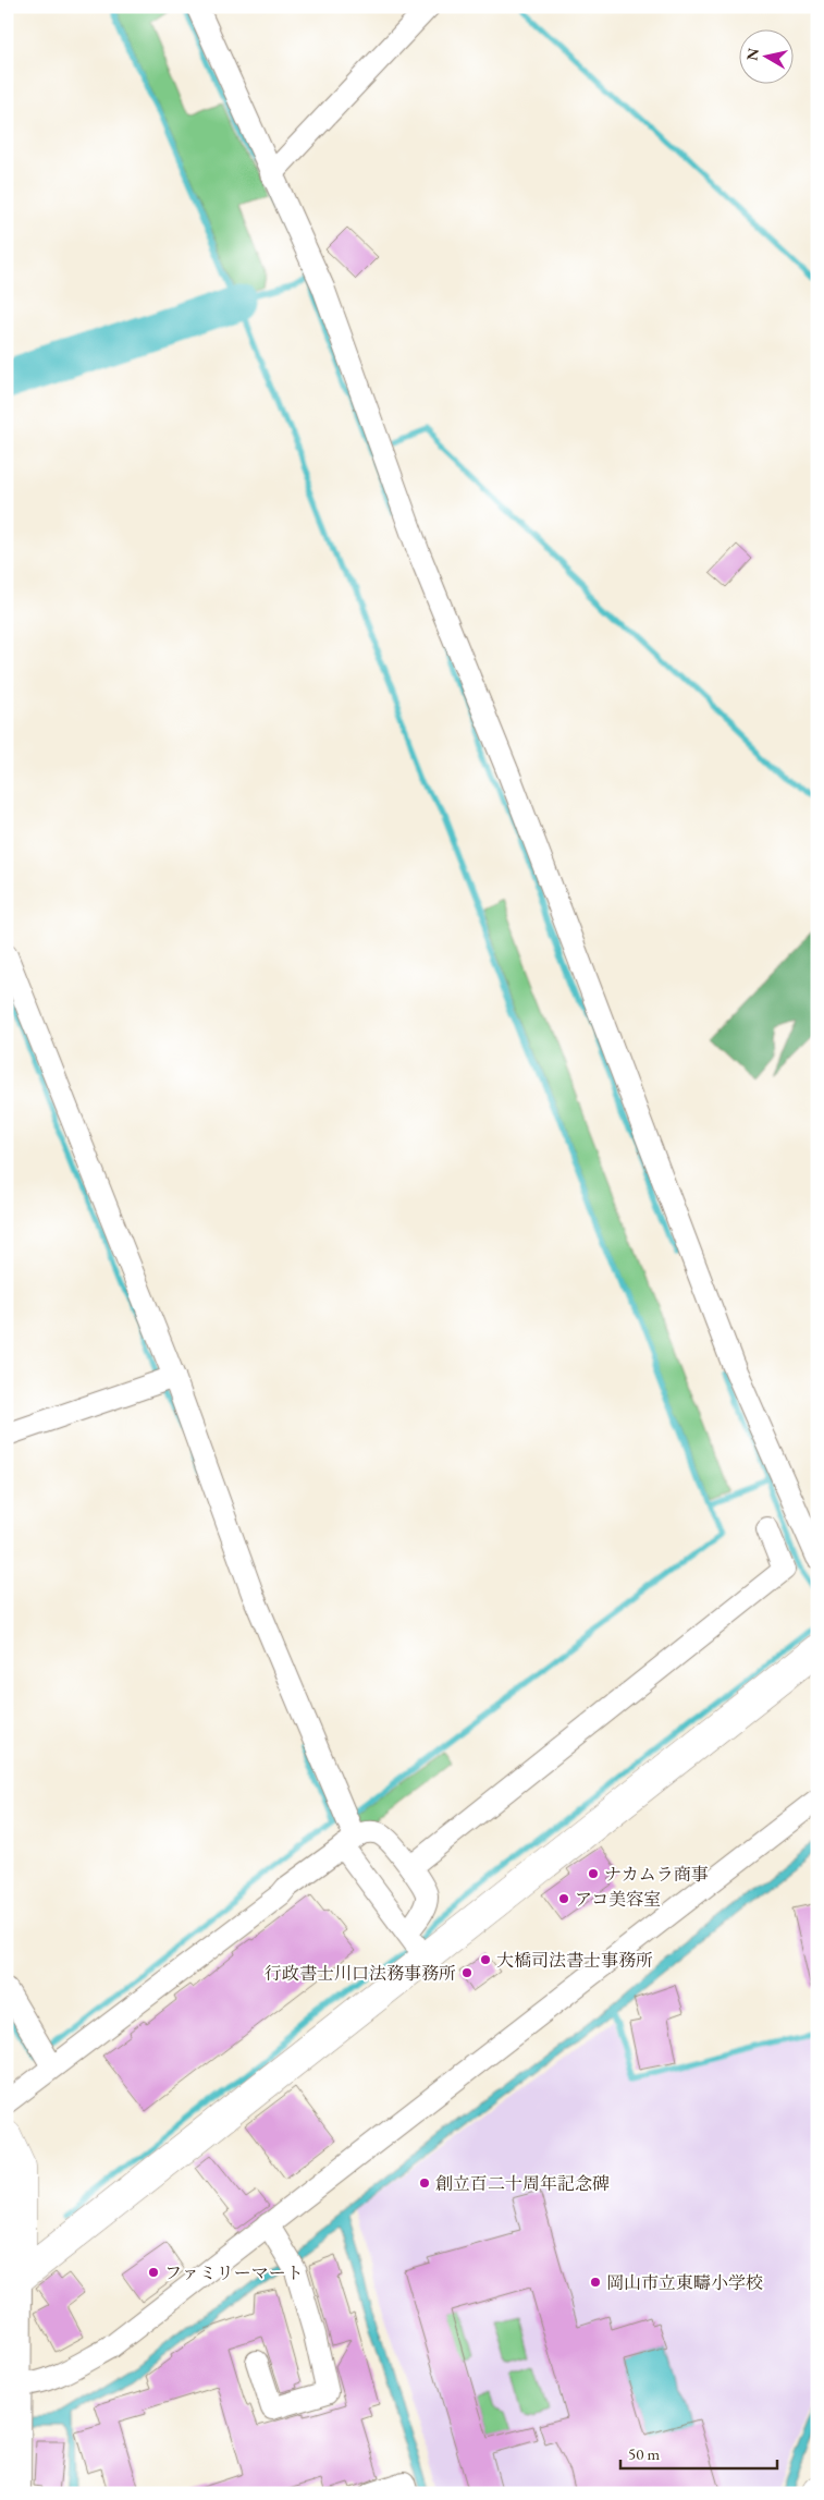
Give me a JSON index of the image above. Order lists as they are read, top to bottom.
{
  "places": [
    "ナカムラ商事",
    "アコ美容室",
    "大橋司法書士事務所",
    "行政書士川口法務事務所",
    "創立百二十周年記念碑",
    "ファミリーマート",
    "岡山市立東疇小学校"
  ],
  "scale_bar": "50 m",
  "north": "left"
}
